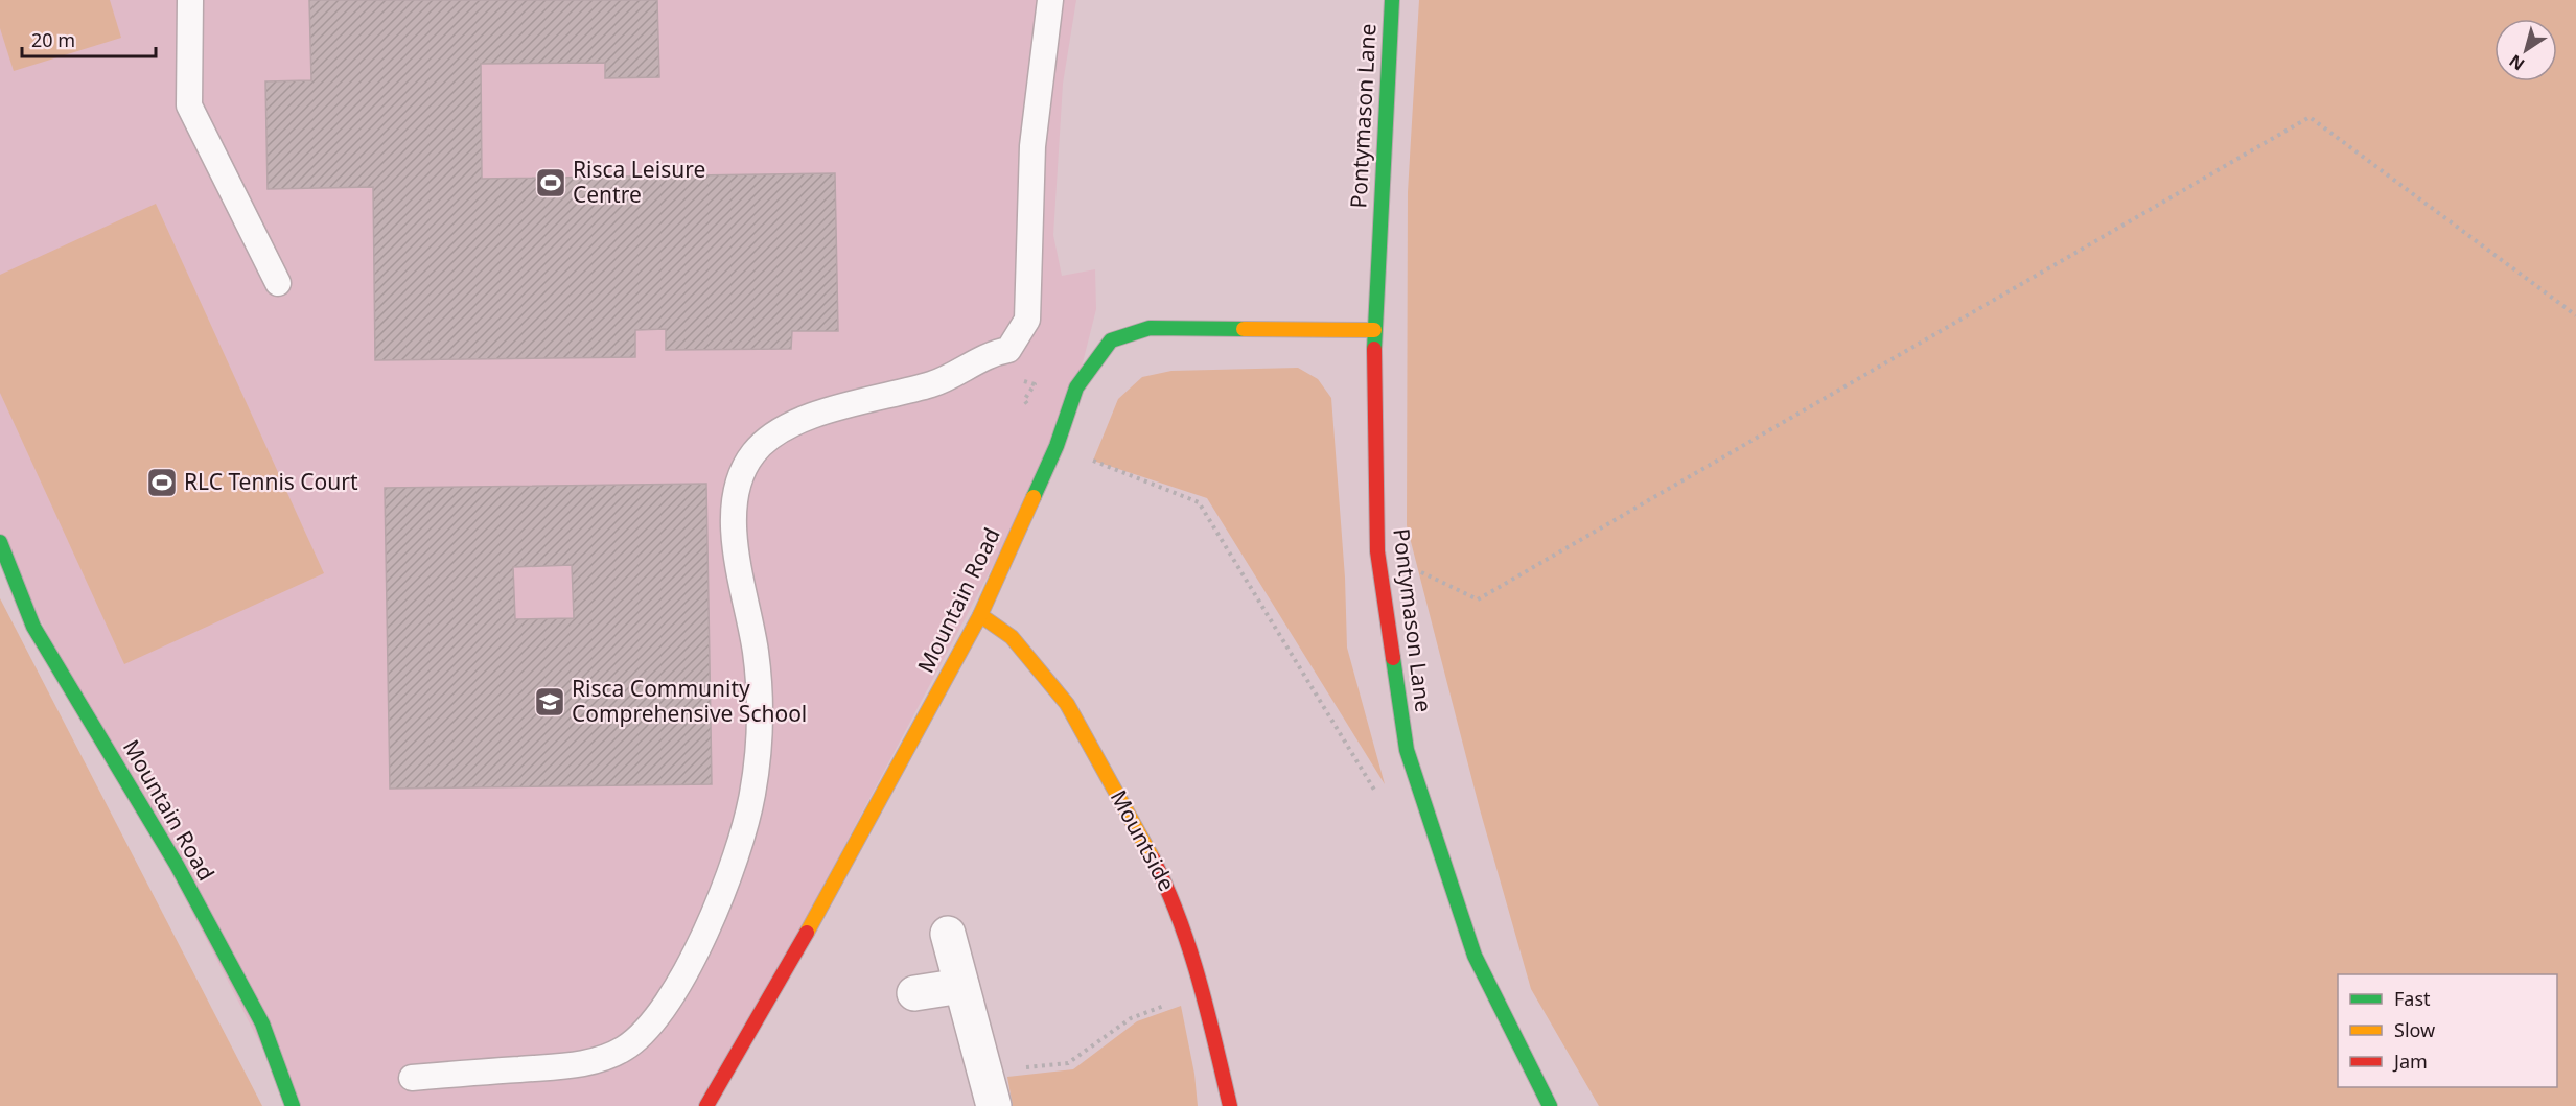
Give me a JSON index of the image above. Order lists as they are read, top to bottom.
{
  "streets": {
    "street": ["Pontymason Lane", "Mountain Road", "Mountside"]
  },
  "crossings": [
    ["Pontymason Lane", "Mountain Road"],
    ["Mountain Road", "Mountside"]
  ],
  "places": {
    "sports": ["Risca Leisure Centre", "RLC Tennis Court"],
    "school or university": ["Risca Community Comprehensive School"]
  },
  "legend": ["Fast", "Slow", "Jam"],
  "scale_bar": "20 m",
  "north": "bottom left"
}
